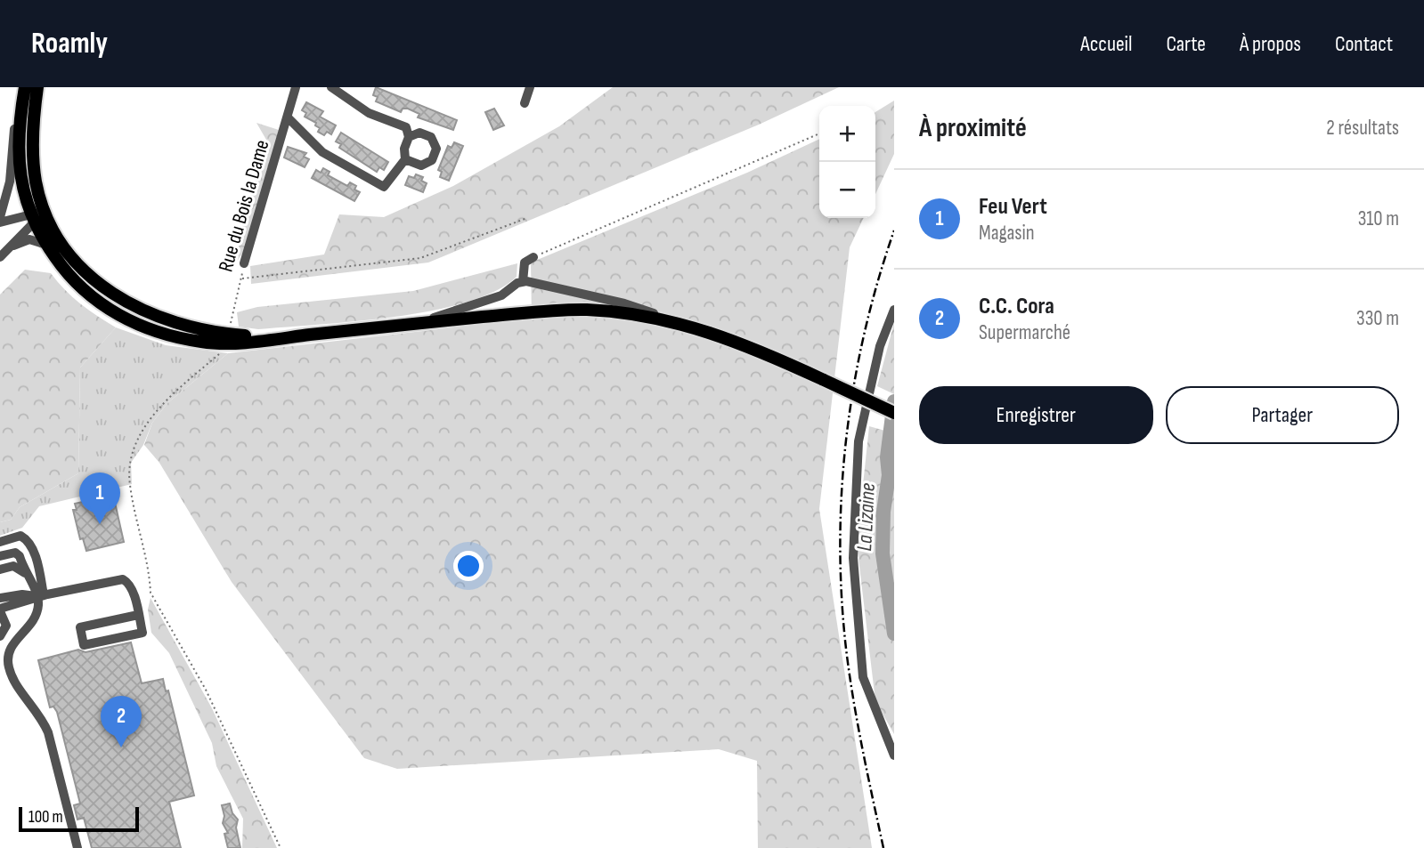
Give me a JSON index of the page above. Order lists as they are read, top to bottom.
{
  "streets": {
    "street": ["Rue du Bois la Dame"]
  },
  "water": ["La Lizaine"],
  "scale_bar": "100 m",
  "page": {
    "header": "Roamly",
    "nav": [
      "Accueil",
      "Carte",
      "À propos",
      "Contact"
    ],
    "heading": ["À proximité", "2 résultats"],
    "map_buttons": ["+", "−"],
    "list": [
      {
        "mark": "1",
        "name": "Feu Vert",
        "note": "Magasin",
        "value": "310 m"
      },
      {
        "mark": "2",
        "name": "C.C. Cora",
        "note": "Supermarché",
        "value": "330 m"
      }
    ],
    "buttons": ["Enregistrer", "Partager"],
    "pins": ["1", "2"],
    "scale": "100 m"
  }
}
